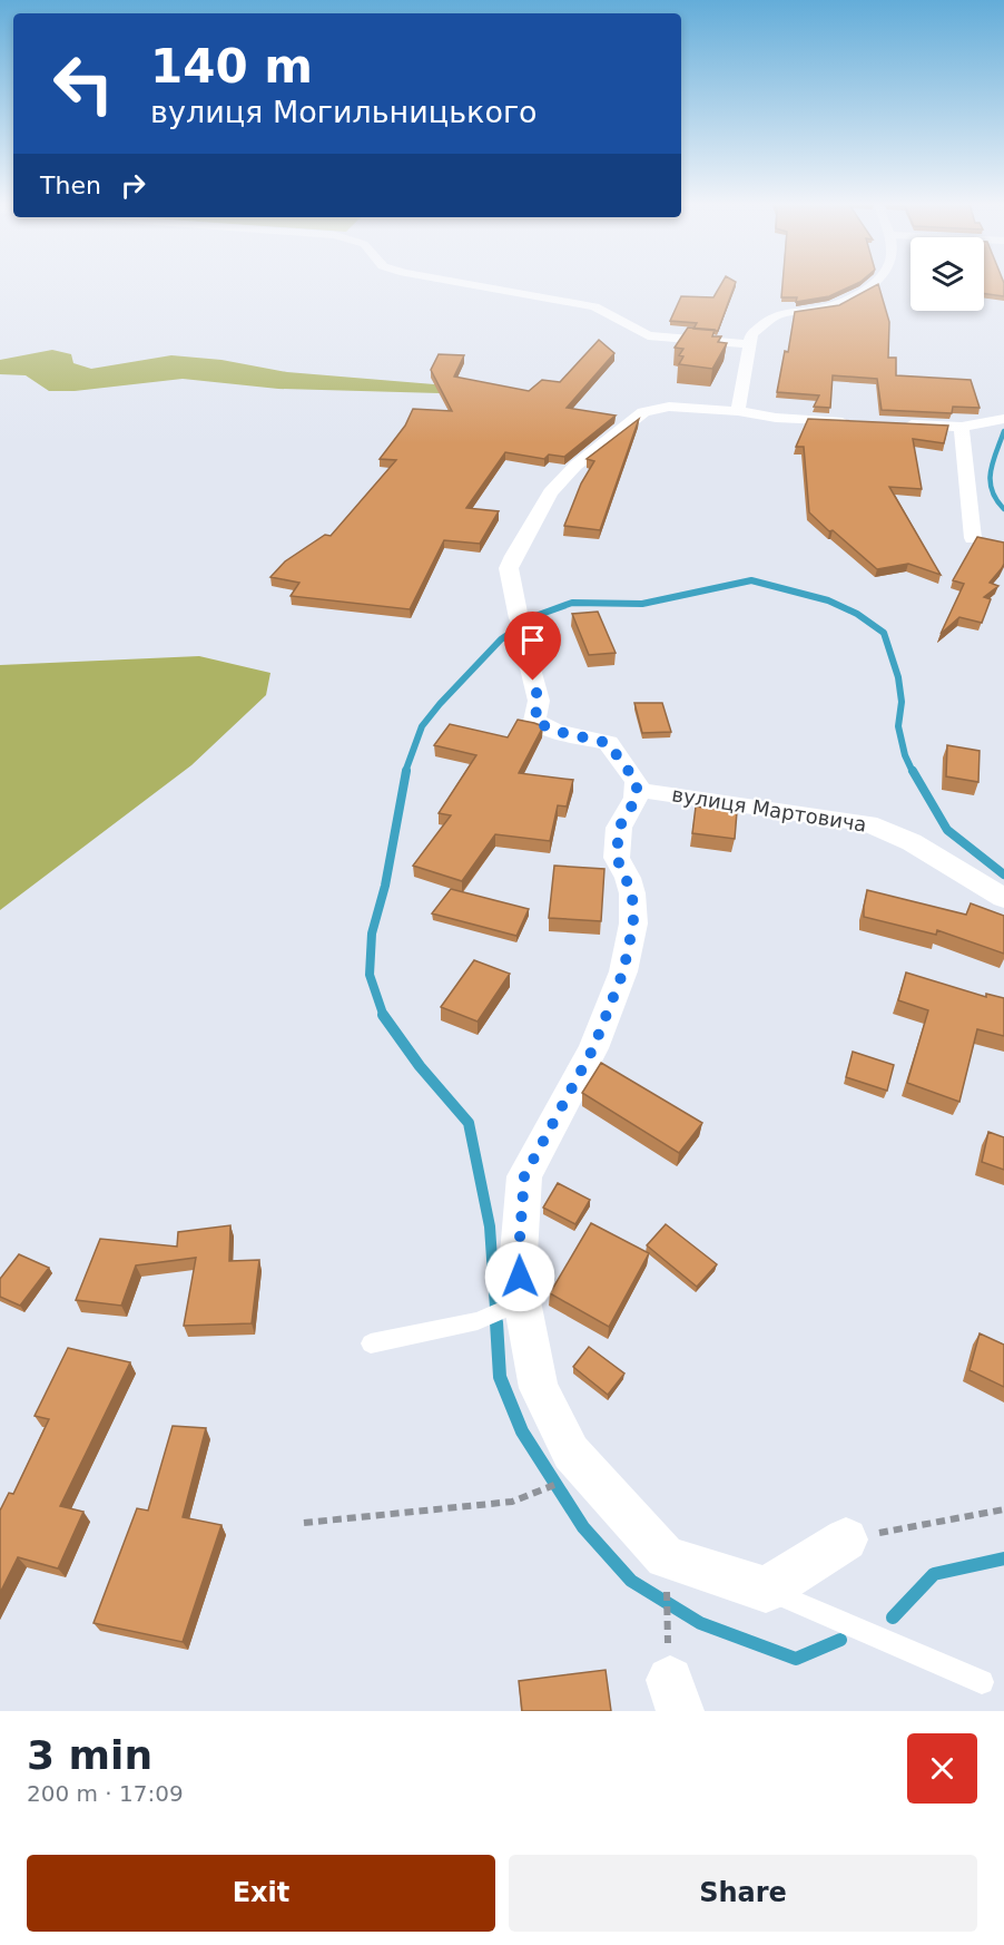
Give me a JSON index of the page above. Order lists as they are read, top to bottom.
{
  "streets": {
    "street": ["вулиця Мартовича"]
  },
  "page": {
    "turn": ["140 m", "вулиця Могильницького"],
    "then": "Then",
    "heading": ["3 min", "200 m · 17:09"],
    "buttons": ["Exit", "Share"]
  }
}
